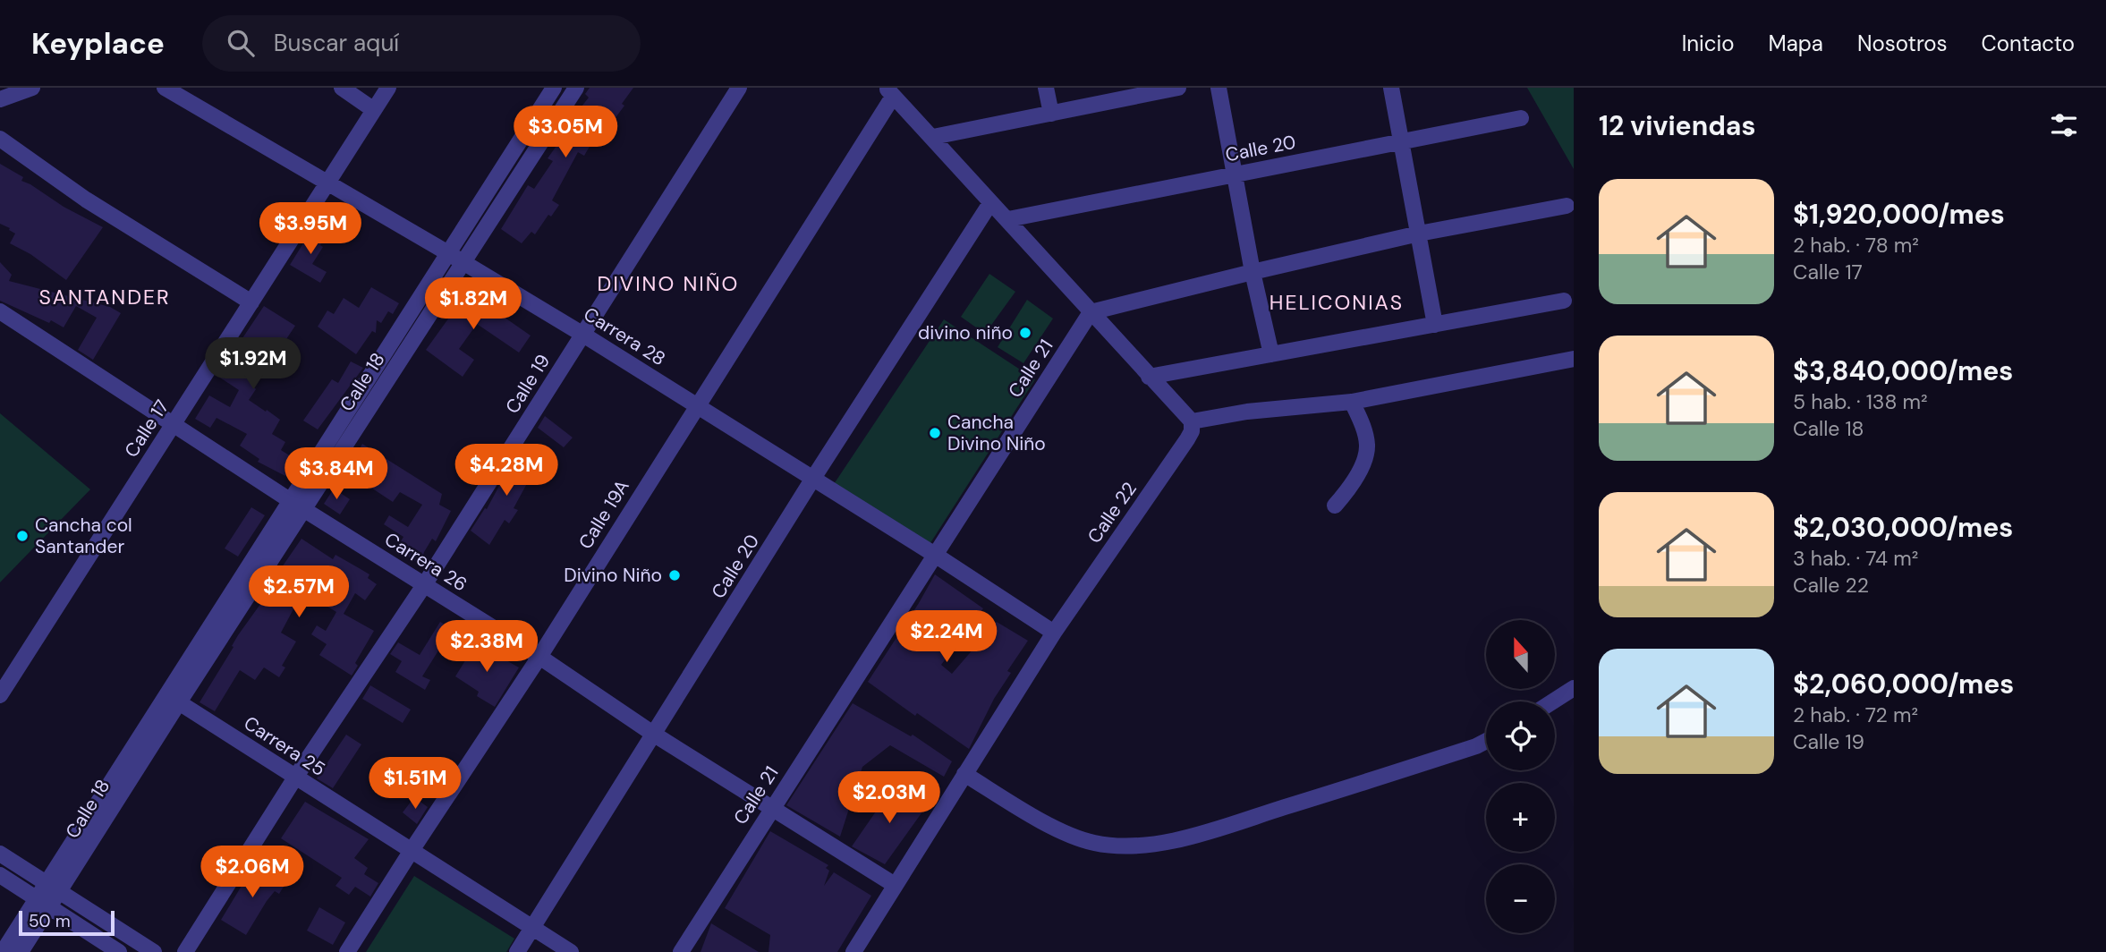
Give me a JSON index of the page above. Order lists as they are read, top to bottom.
{
  "streets": {
    "street": [
      "Calle 20",
      "Carrera 28",
      "Calle 21",
      "Calle 18",
      "Calle 19",
      "Calle 17",
      "Calle 22",
      "Calle 19A",
      "Carrera 26",
      "Carrera 25"
    ]
  },
  "crossings": [
    ["Calle 20", "Carrera 28"],
    ["Calle 20", "Carrera 26"],
    ["Calle 20", "Carrera 25"],
    ["Carrera 28", "Calle 21"],
    ["Carrera 28", "Calle 18"],
    ["Carrera 28", "Calle 19"],
    ["Carrera 28", "Calle 17"],
    ["Carrera 28", "Calle 22"],
    ["Carrera 28", "Calle 19A"],
    ["Calle 21", "Carrera 26"],
    ["Calle 18", "Carrera 26"],
    ["Calle 18", "Carrera 25"],
    ["Calle 19", "Carrera 26"],
    ["Calle 19", "Carrera 25"],
    ["Calle 17", "Carrera 26"],
    ["Calle 22", "Carrera 26"],
    ["Calle 19A", "Carrera 26"],
    ["Calle 19A", "Carrera 25"]
  ],
  "districts": ["DIVINO NIÑO", "SANTANDER", "HELICONIAS"],
  "places": [
    "divino niño",
    "Cancha Divino Niño",
    "Cancha col Santander",
    "Divino Niño"
  ],
  "scale_bar": "50 m",
  "north": "top",
  "page": {
    "header": "Keyplace",
    "search": "Buscar aquí",
    "nav": [
      "Inicio",
      "Mapa",
      "Nosotros",
      "Contacto"
    ],
    "heading": "12 viviendas",
    "price": [
      "$3.05M",
      "$3.95M",
      "$1.82M",
      "$1.92M",
      "$4.28M",
      "$3.84M",
      "$2.57M",
      "$2.24M",
      "$2.38M",
      "$1.51M",
      "$2.03M",
      "$2.06M"
    ],
    "list": [
      {
        "name": "$1,920,000/mes",
        "note": "2 hab. · 78 m² · Calle 17"
      },
      {
        "name": "$3,840,000/mes",
        "note": "5 hab. · 138 m² · Calle 18"
      },
      {
        "name": "$2,030,000/mes",
        "note": "3 hab. · 74 m² · Calle 22"
      },
      {
        "name": "$2,060,000/mes",
        "note": "2 hab. · 72 m² · Calle 19"
      }
    ],
    "map_buttons": ["+", "−"],
    "scale": "50 m"
  }
}
